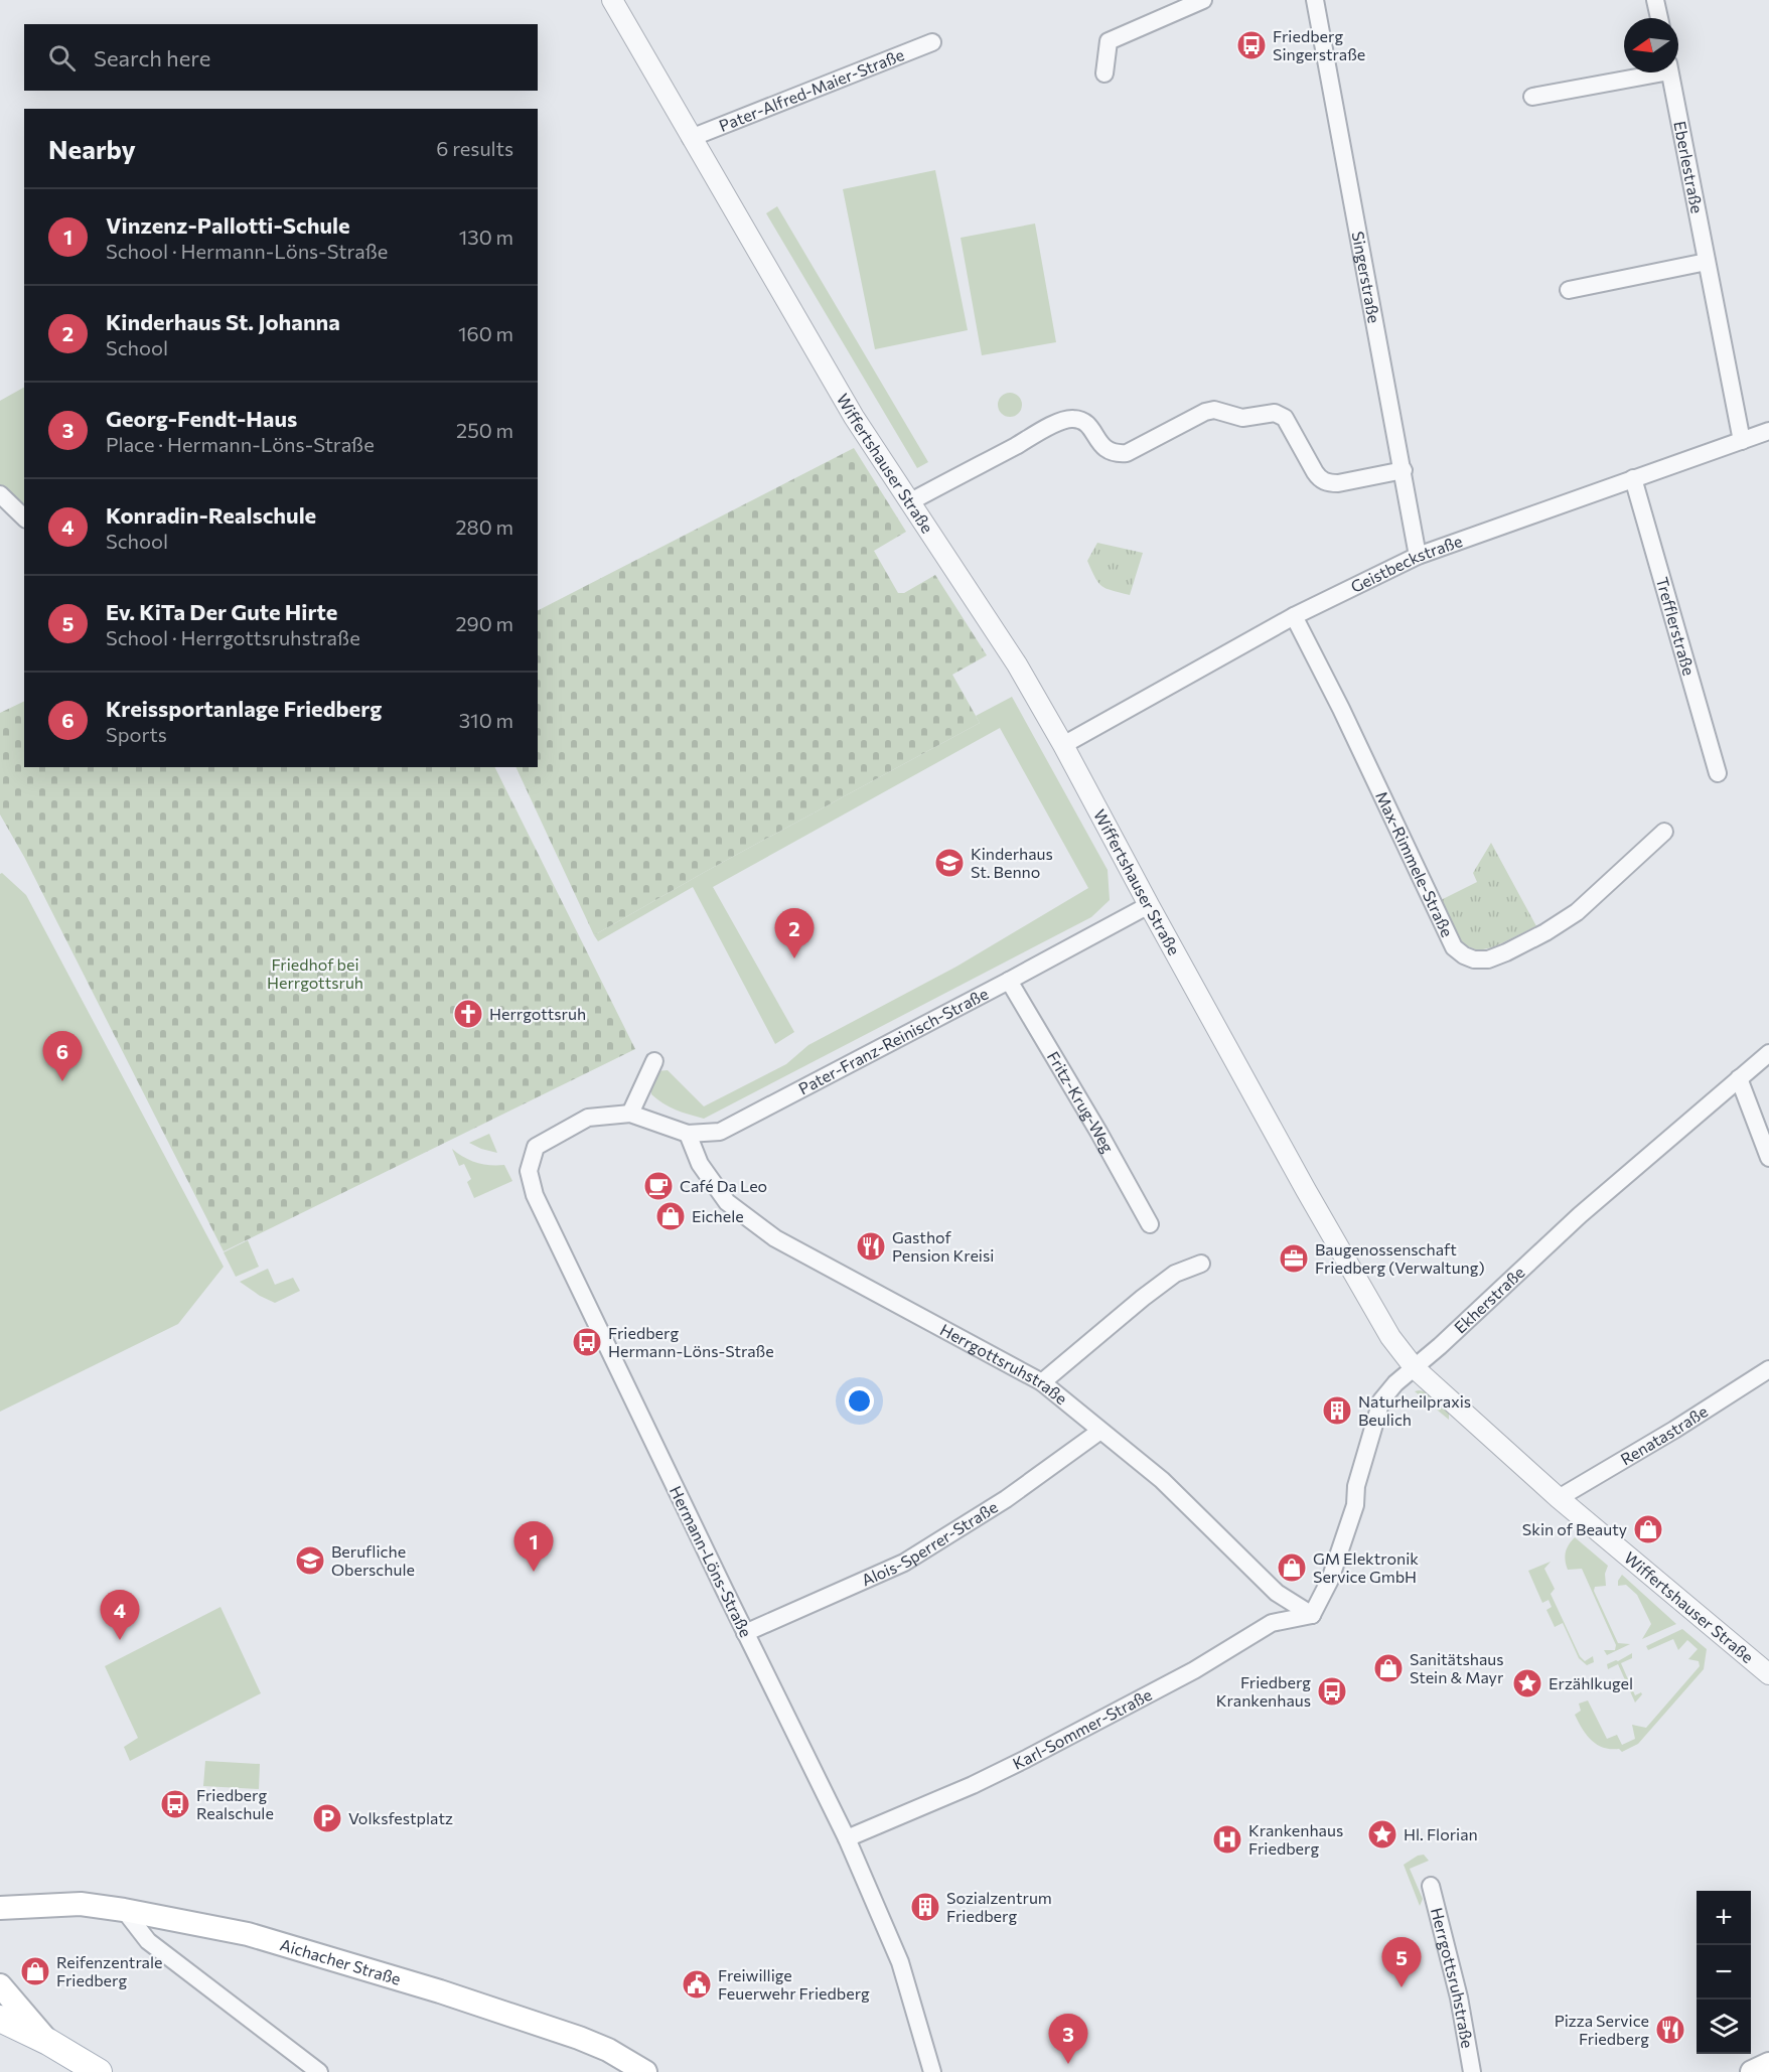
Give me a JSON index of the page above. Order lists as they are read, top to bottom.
{
  "streets": {
    "main road": ["Aichacher Straße"],
    "street": [
      "Pater-Alfred-Maier-Straße",
      "Eberlestraße",
      "Singerstraße",
      "Wiffertshauser Straße",
      "Geistbeckstraße",
      "Trefflerstraße",
      "Max-Rimmele-Straße",
      "Pater-Franz-Reinisch-Straße",
      "Fritz-Krug-Weg",
      "Ekherstraße",
      "Herrgottsruhstraße",
      "Renatastraße",
      "Alois-Sperrer-Straße",
      "Hermann-Löns-Straße",
      "Karl-Sommer-Straße"
    ]
  },
  "crossings": [
    ["Pater-Alfred-Maier-Straße", "Wiffertshauser Straße"],
    ["Eberlestraße", "Geistbeckstraße"],
    ["Singerstraße", "Geistbeckstraße"],
    ["Wiffertshauser Straße", "Geistbeckstraße"],
    ["Wiffertshauser Straße", "Pater-Franz-Reinisch-Straße"],
    ["Wiffertshauser Straße", "Ekherstraße"],
    ["Wiffertshauser Straße", "Renatastraße"],
    ["Geistbeckstraße", "Trefflerstraße"],
    ["Geistbeckstraße", "Max-Rimmele-Straße"],
    ["Pater-Franz-Reinisch-Straße", "Fritz-Krug-Weg"],
    ["Pater-Franz-Reinisch-Straße", "Herrgottsruhstraße"],
    ["Pater-Franz-Reinisch-Straße", "Hermann-Löns-Straße"],
    ["Ekherstraße", "Herrgottsruhstraße"],
    ["Ekherstraße", "Karl-Sommer-Straße"],
    ["Herrgottsruhstraße", "Alois-Sperrer-Straße"],
    ["Herrgottsruhstraße", "Karl-Sommer-Straße"],
    ["Alois-Sperrer-Straße", "Hermann-Löns-Straße"],
    ["Hermann-Löns-Straße", "Karl-Sommer-Straße"]
  ],
  "parks": ["Friedhof bei Herrgottsruh"],
  "places": {
    "bus stop": [
      "Friedberg Singerstraße",
      "Friedberg Hermann-Löns-Straße",
      "Friedberg Krankenhaus",
      "Friedberg Realschule"
    ],
    "school or university": ["Kinderhaus St. Benno", "Berufliche Oberschule"],
    "church": ["Herrgottsruh"],
    "cafe": ["Café Da Leo"],
    "shop": [
      "Eichele",
      "Skin of Beauty",
      "GM Elektronik Service GmbH",
      "Sanitätshaus Stein & Mayr",
      "Reifenzentrale Friedberg"
    ],
    "restaurant": ["Gasthof Pension Kreisi", "Pizza Service Friedberg"],
    "office": ["Baugenossenschaft Friedberg (Verwaltung)"],
    "building": ["Naturheilpraxis Beulich", "Sozialzentrum Friedberg"],
    "place": ["Erzählkugel", "Hl. Florian"],
    "parking": ["Volksfestplatz"],
    "hospital": ["Krankenhaus Friedberg"],
    "public building": ["Freiwillige Feuerwehr Friedberg"]
  },
  "north": "left",
  "page": {
    "search": "Search here",
    "heading": ["Nearby", "6 results"],
    "list": [
      {
        "mark": "1",
        "name": "Vinzenz-Pallotti-Schule",
        "note": "School · Hermann-Löns-Straße",
        "value": "130 m"
      },
      {
        "mark": "2",
        "name": "Kinderhaus St. Johanna",
        "note": "School",
        "value": "160 m"
      },
      {
        "mark": "3",
        "name": "Georg-Fendt-Haus",
        "note": "Place · Hermann-Löns-Straße",
        "value": "250 m"
      },
      {
        "mark": "4",
        "name": "Konradin-Realschule",
        "note": "School",
        "value": "280 m"
      },
      {
        "mark": "5",
        "name": "Ev. KiTa Der Gute Hirte",
        "note": "School · Herrgottsruhstraße",
        "value": "290 m"
      },
      {
        "mark": "6",
        "name": "Kreissportanlage Friedberg",
        "note": "Sports",
        "value": "310 m"
      }
    ],
    "pins": [
      "2",
      "6",
      "1",
      "4",
      "5",
      "3"
    ],
    "map_buttons": ["+", "−"]
  }
}
